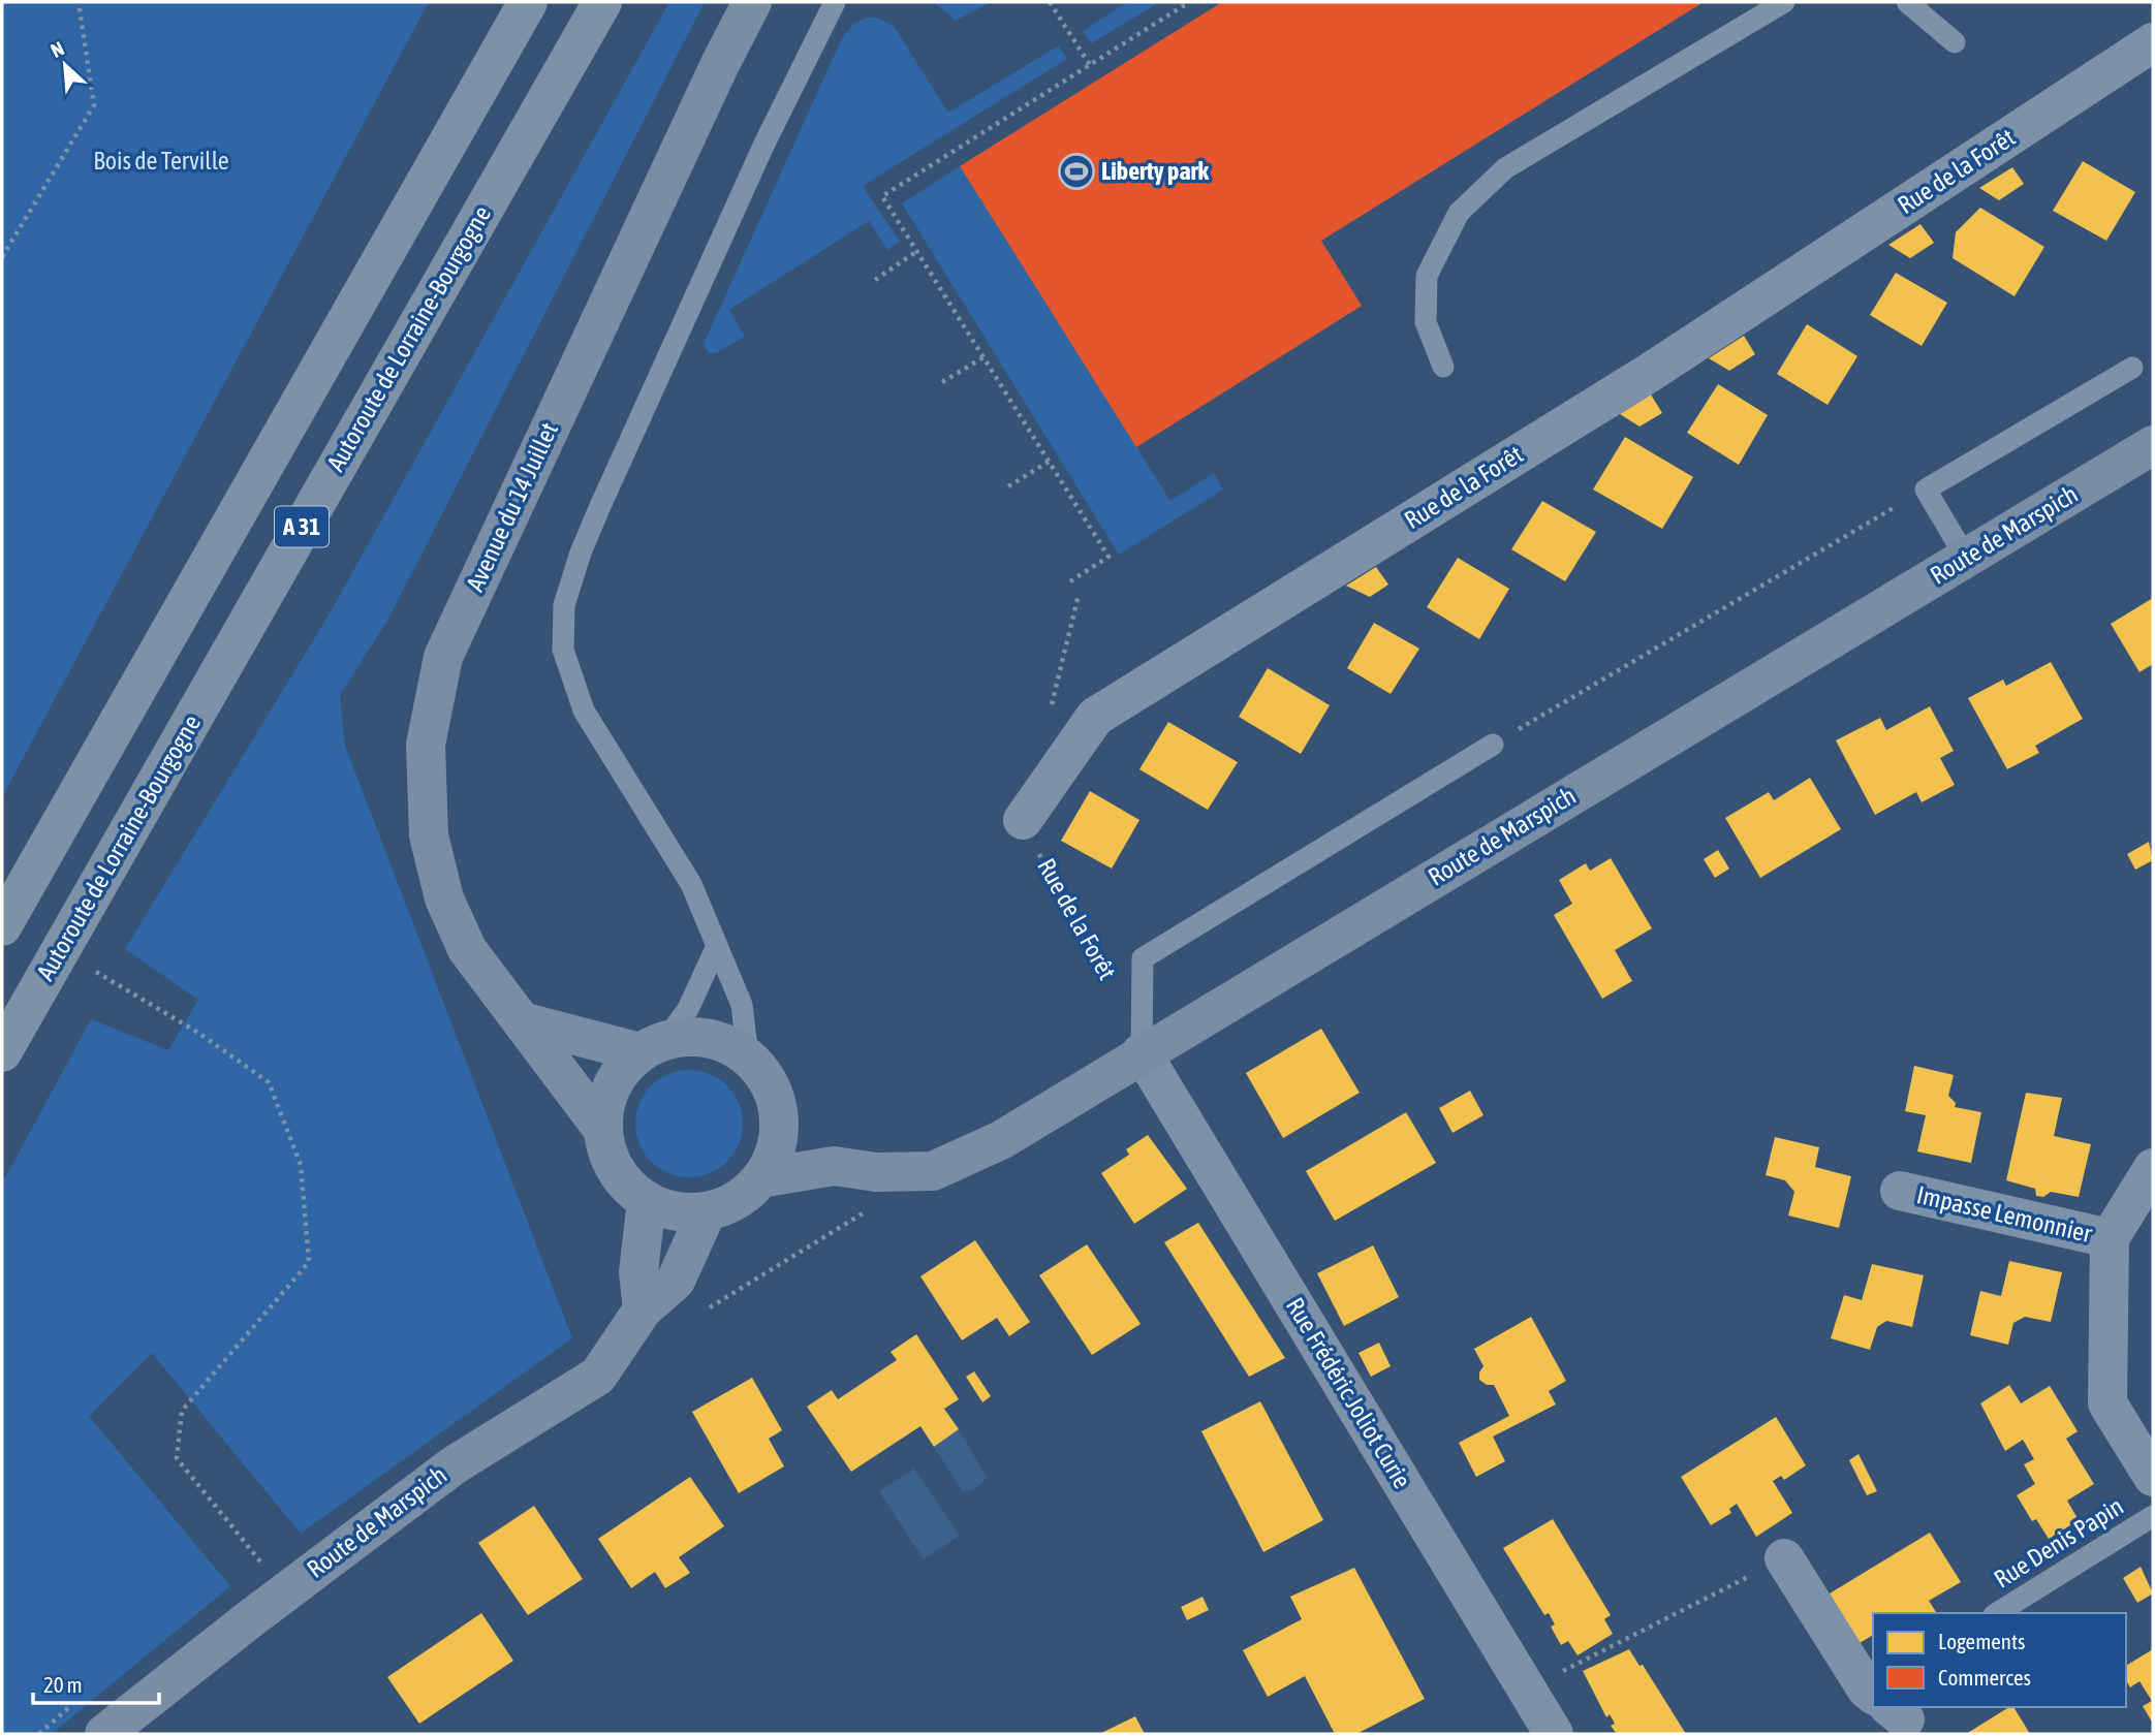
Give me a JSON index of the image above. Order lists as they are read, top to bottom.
{
  "streets": {
    "highway": ["Autoroute de Lorraine-Bourgogne", "A 31"],
    "main road": ["Avenue du 14 Juillet", "Route de Marspich"],
    "street": ["Rue de la Forêt", "Impasse Lemonnier", "Rue Frédéric Joliot Curie"],
    "lane": ["Rue Denis Papin"]
  },
  "crossings": [
    ["Avenue du 14 Juillet", "Route de Marspich"],
    ["Route de Marspich", "Rue Frédéric Joliot Curie"]
  ],
  "parks": ["Bois de Terville"],
  "places": {
    "sports": ["Liberty park"]
  },
  "legend": ["Logements", "Commerces"],
  "scale_bar": "20 m",
  "north": "top left"
}
